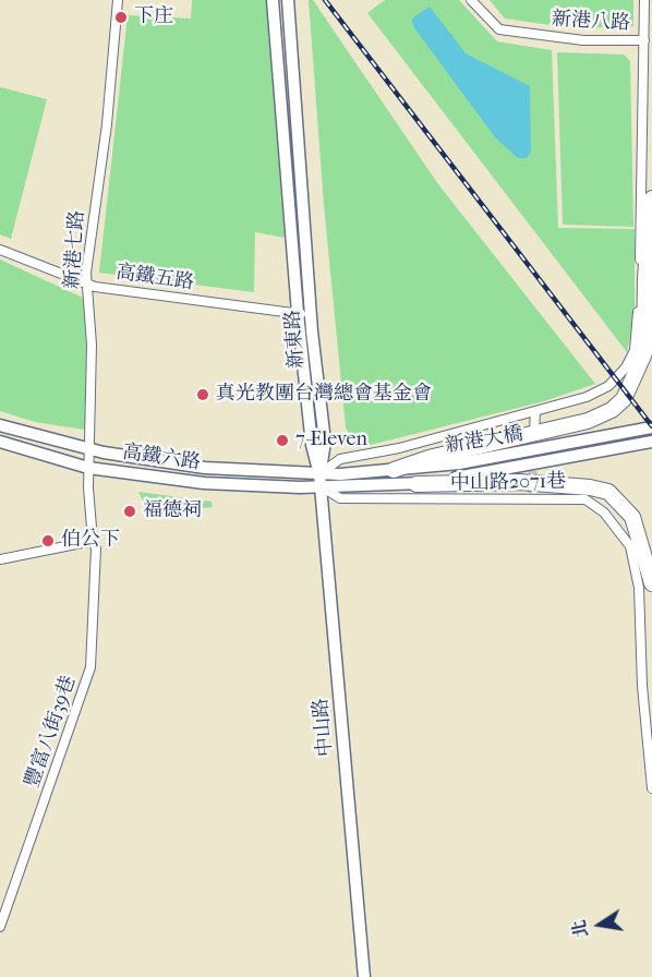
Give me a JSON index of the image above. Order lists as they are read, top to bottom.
{
  "streets": {
    "main road": [
      "新東路",
      "新港大橋",
      "高鐵六路",
      "中山路"
    ],
    "street": [
      "新港八路",
      "新港七路",
      "高鐵五路",
      "中山路2071巷",
      "豐富八街39巷"
    ]
  },
  "crossings": [
    ["新港七路", "高鐵五路"],
    ["新港七路", "高鐵六路"],
    ["新港七路", "豐富八街39巷"],
    ["高鐵五路", "新東路"],
    ["新東路", "新港大橋"],
    ["新東路", "高鐵六路"],
    ["新東路", "中山路"],
    ["新港大橋", "高鐵六路"],
    ["新港大橋", "中山路2071巷"],
    ["新港大橋", "中山路"],
    ["高鐵六路", "中山路2071巷"],
    ["高鐵六路", "中山路"],
    ["中山路2071巷", "中山路"]
  ],
  "places": [
    "下庄",
    "真光教團台灣總會基金會",
    "7-Eleven",
    "福德祠",
    "伯公下"
  ],
  "north": "left"
}
